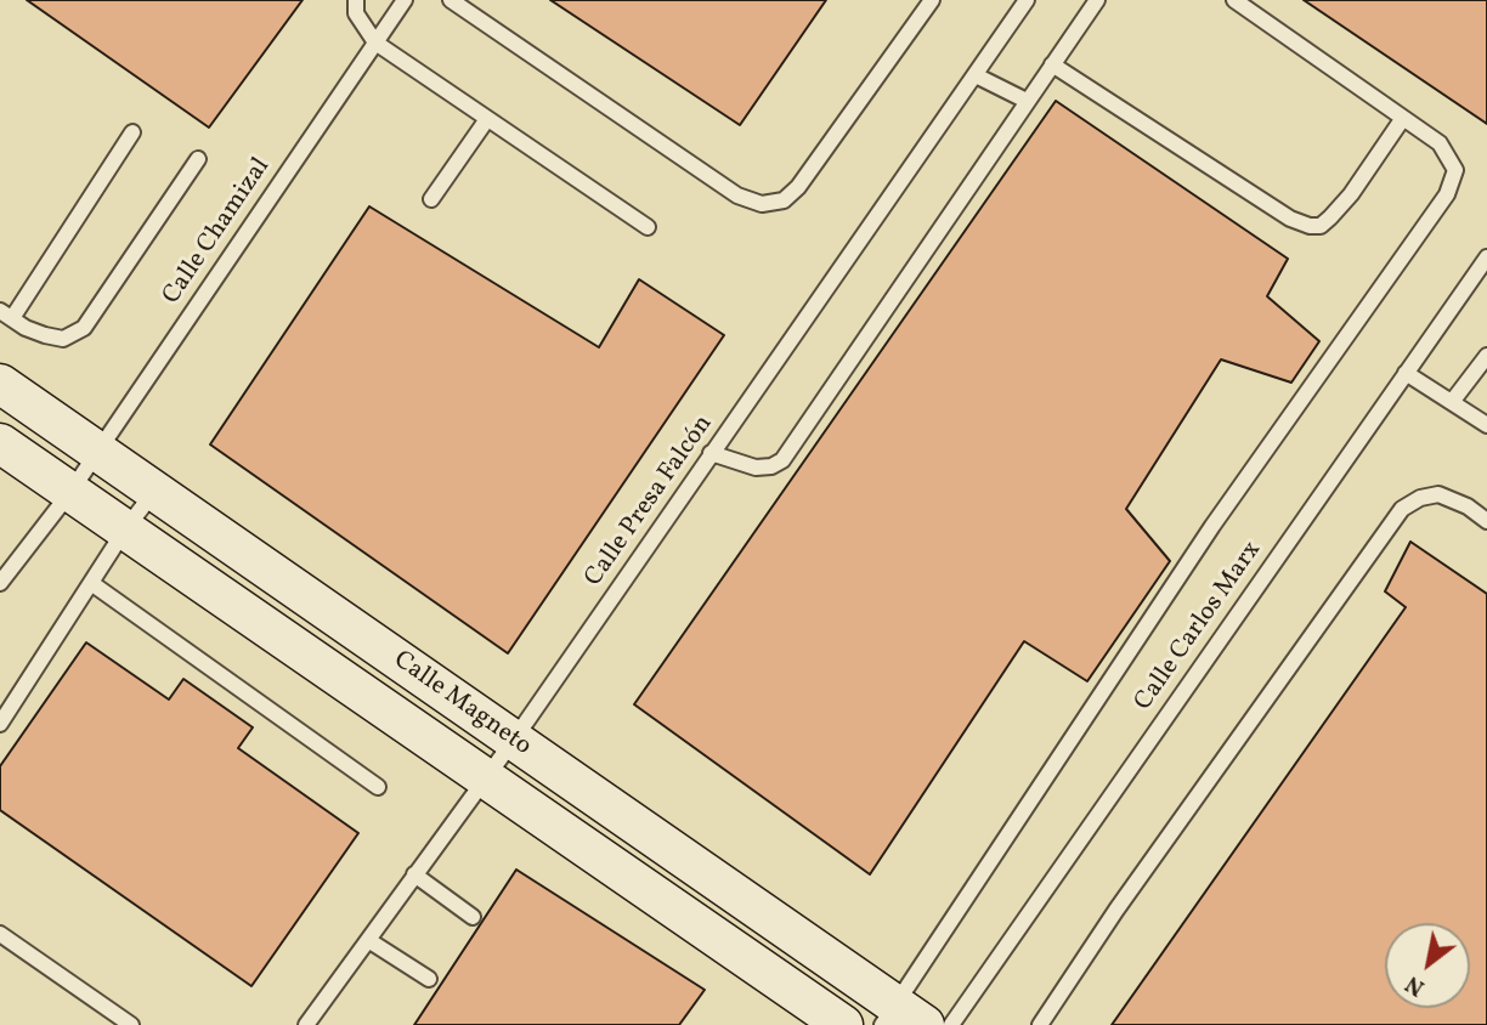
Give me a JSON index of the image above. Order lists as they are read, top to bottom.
{
  "streets": {
    "main road": ["Calle Magneto"],
    "lane": ["Calle Chamizal", "Calle Presa Falcón", "Calle Carlos Marx"]
  },
  "crossings": [
    ["Calle Chamizal", "Calle Magneto"],
    ["Calle Presa Falcón", "Calle Magneto"]
  ],
  "north": "bottom left"
}
